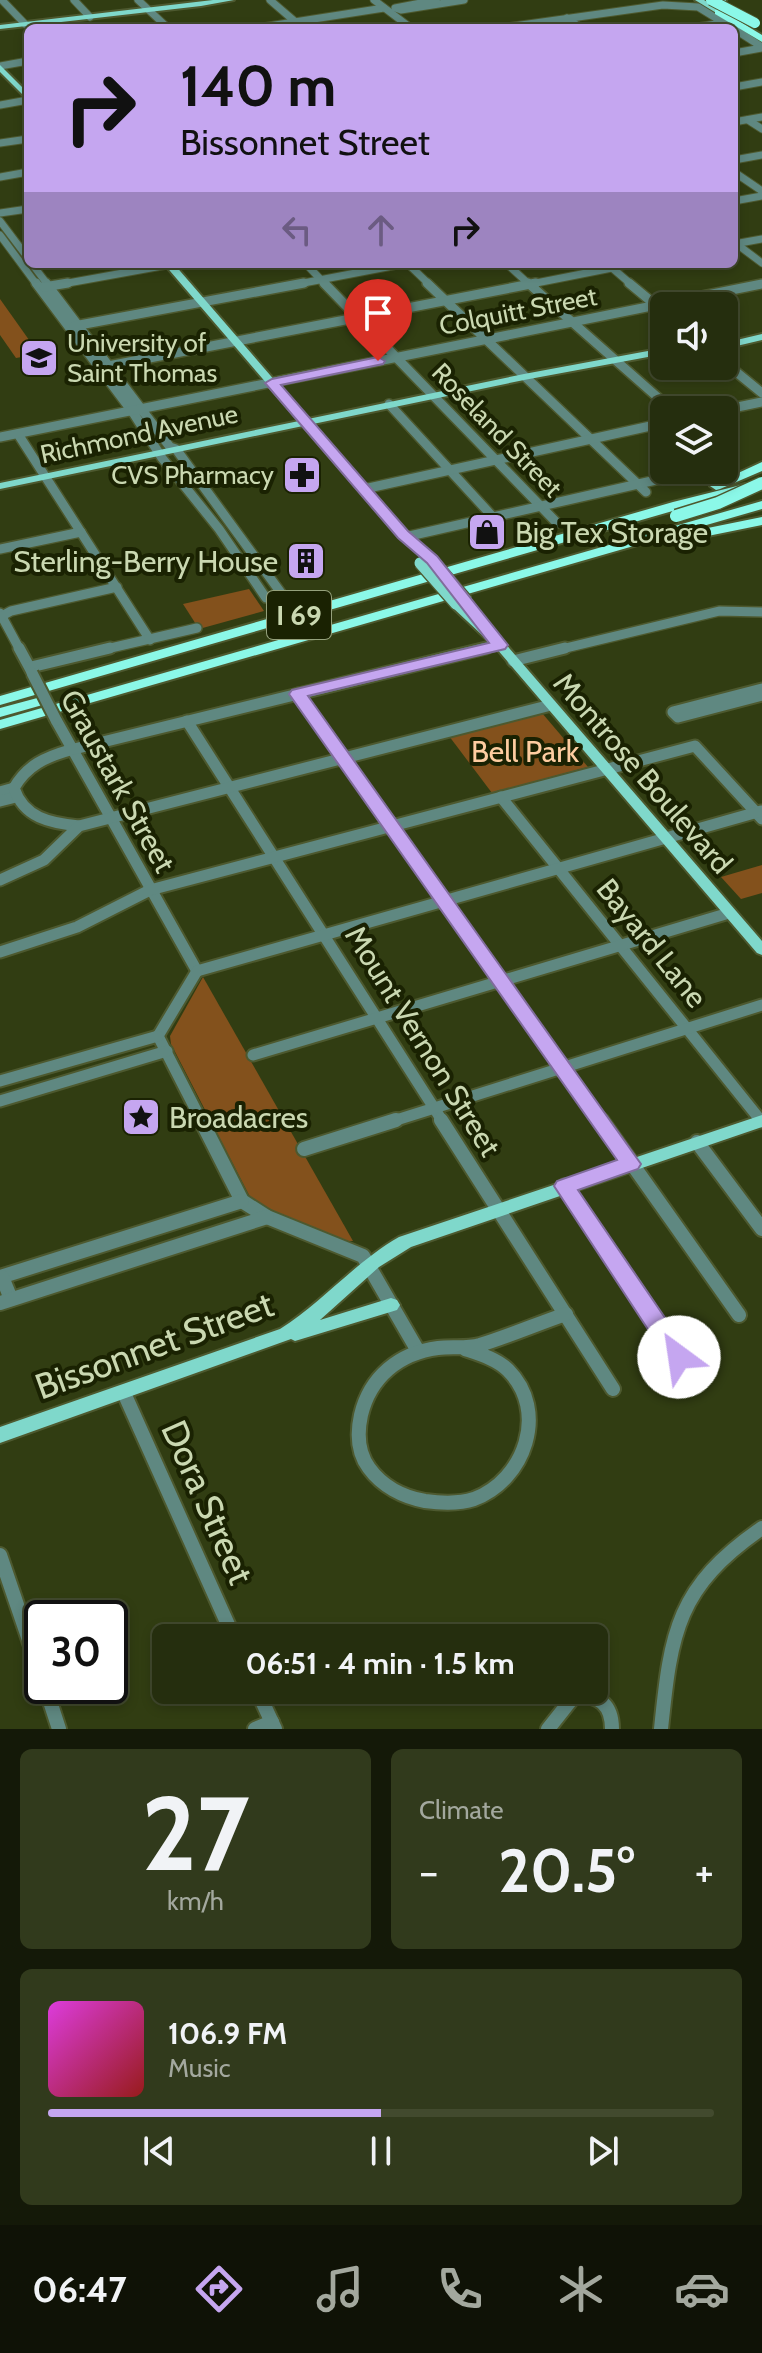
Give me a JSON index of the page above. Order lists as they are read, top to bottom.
{
  "streets": {
    "highway": ["I 69"],
    "main road": ["Richmond Avenue", "Montrose Boulevard", "Bissonnet Street"],
    "street": [
      "Colquitt Street",
      "Roseland Street",
      "Graustark Street",
      "Bayard Lane",
      "Mount Vernon Street",
      "Dora Street"
    ]
  },
  "crossings": [
    ["Colquitt Street", "Roseland Street"],
    ["Colquitt Street", "Montrose Boulevard"],
    ["Roseland Street", "Richmond Avenue"],
    ["Richmond Avenue", "Montrose Boulevard"],
    ["Bayard Lane", "Bissonnet Street"],
    ["Mount Vernon Street", "Bissonnet Street"],
    ["Bissonnet Street", "Dora Street"]
  ],
  "parks": ["Bell Park"],
  "places": {
    "school or university": ["University of Saint Thomas"],
    "pharmacy": ["CVS Pharmacy"],
    "shop": ["Big Tex Storage"],
    "building": ["Sterling-Berry House"],
    "place": ["Broadacres"]
  },
  "page": {
    "turn": ["140 m", "Bissonnet Street"],
    "limit": "30",
    "trip": "06:51 · 4 min · 1.5 km",
    "tile": [
      ["27", "km/h"],
      "Climate"
    ],
    "heat": ["−", "20.5°", "+"],
    "song": ["106.9 FM", "Music"],
    "tabs": "06:47"
  }
}
